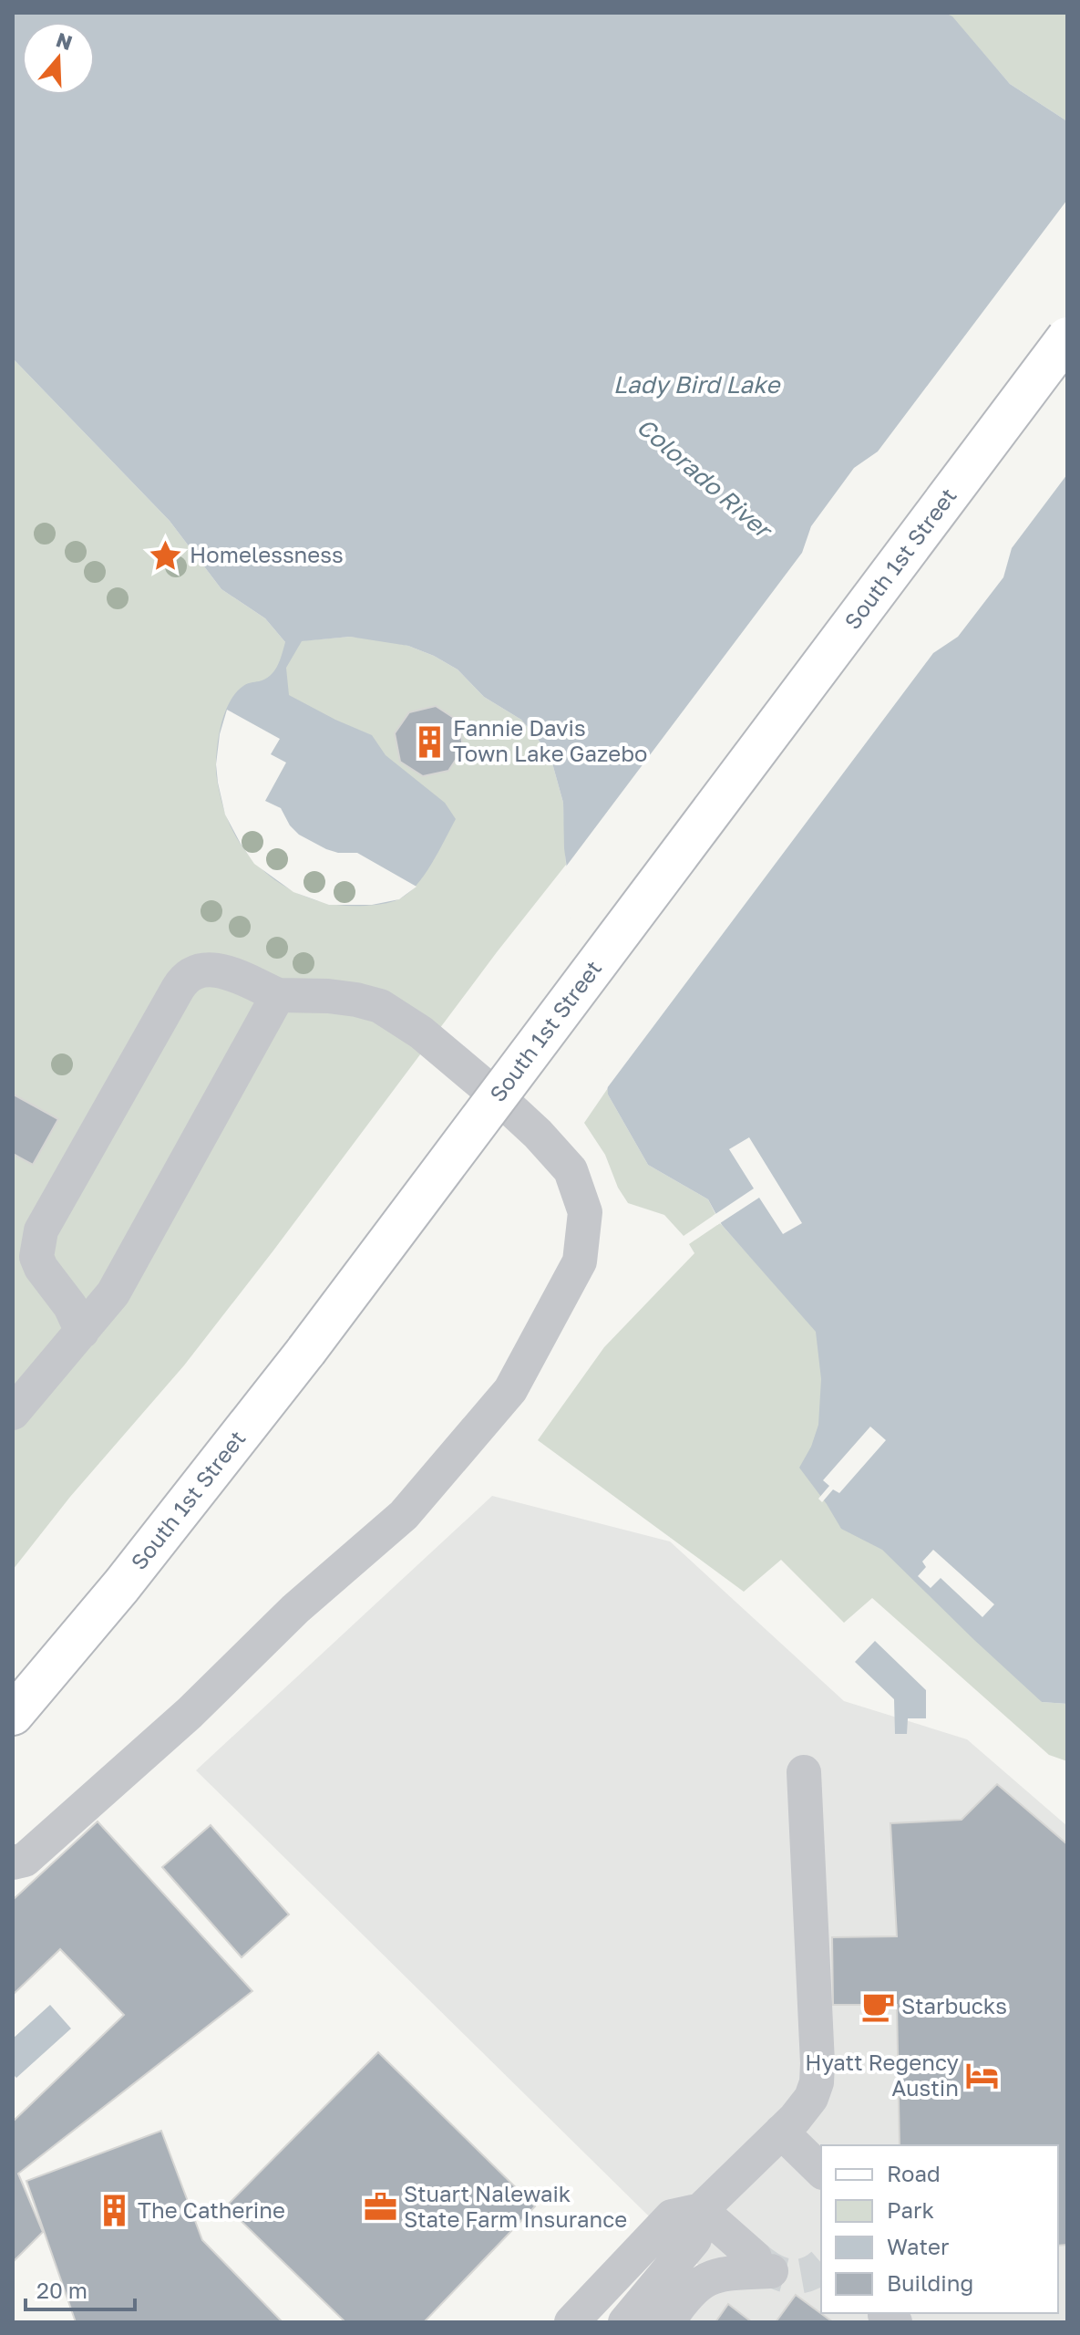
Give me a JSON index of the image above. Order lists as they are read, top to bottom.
{
  "streets": {
    "main road": ["South 1st Street"]
  },
  "water": ["Lady Bird Lake", "Colorado River"],
  "places": {
    "place": ["Homelessness"],
    "building": ["Fannie Davis Town Lake Gazebo", "The Catherine"],
    "cafe": ["Starbucks"],
    "hotel": ["Hyatt Regency Austin"],
    "office": ["Stuart Nalewaik State Farm Insurance"]
  },
  "legend": [
    "Road",
    "Park",
    "Water",
    "Building"
  ],
  "scale_bar": "20 m",
  "north": "top"
}
